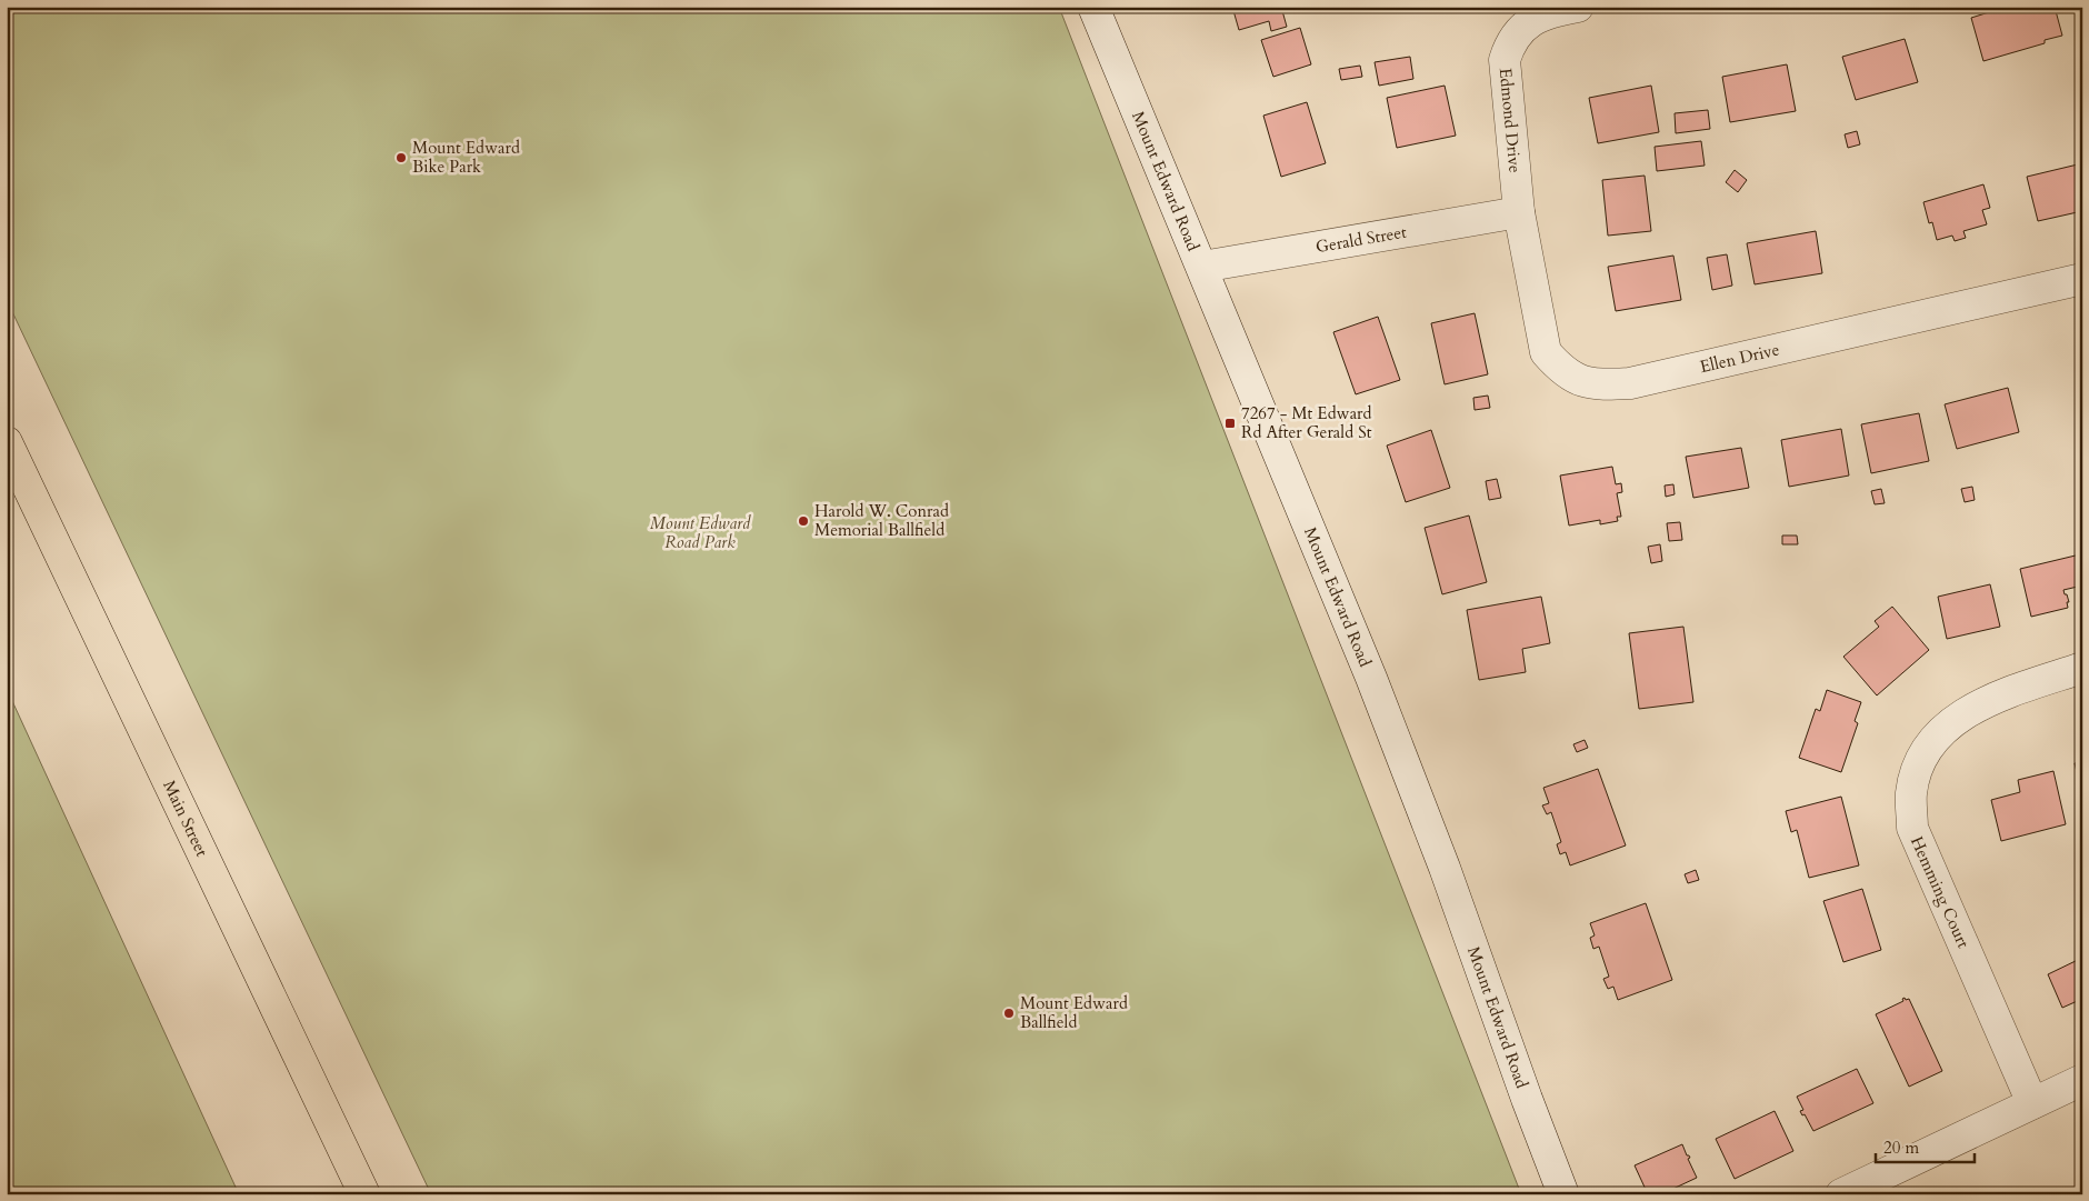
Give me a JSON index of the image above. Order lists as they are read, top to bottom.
{
  "streets": {
    "main road": ["Main Street"],
    "street": [
      "Edmond Drive",
      "Mount Edward Road",
      "Gerald Street",
      "Ellen Drive",
      "Hemming Court"
    ]
  },
  "crossings": [
    ["Edmond Drive", "Gerald Street"],
    ["Edmond Drive", "Ellen Drive"],
    ["Mount Edward Road", "Gerald Street"],
    ["Gerald Street", "Ellen Drive"]
  ],
  "parks": ["Mount Edward Road Park"],
  "places": {
    "other": ["Mount Edward Bike Park", "Harold W. Conrad Memorial Ballfield", "Mount Edward Ballfield"],
    "transit": ["7267 - Mt Edward Rd After Gerald St"]
  },
  "scale_bar": "20 m"
}
